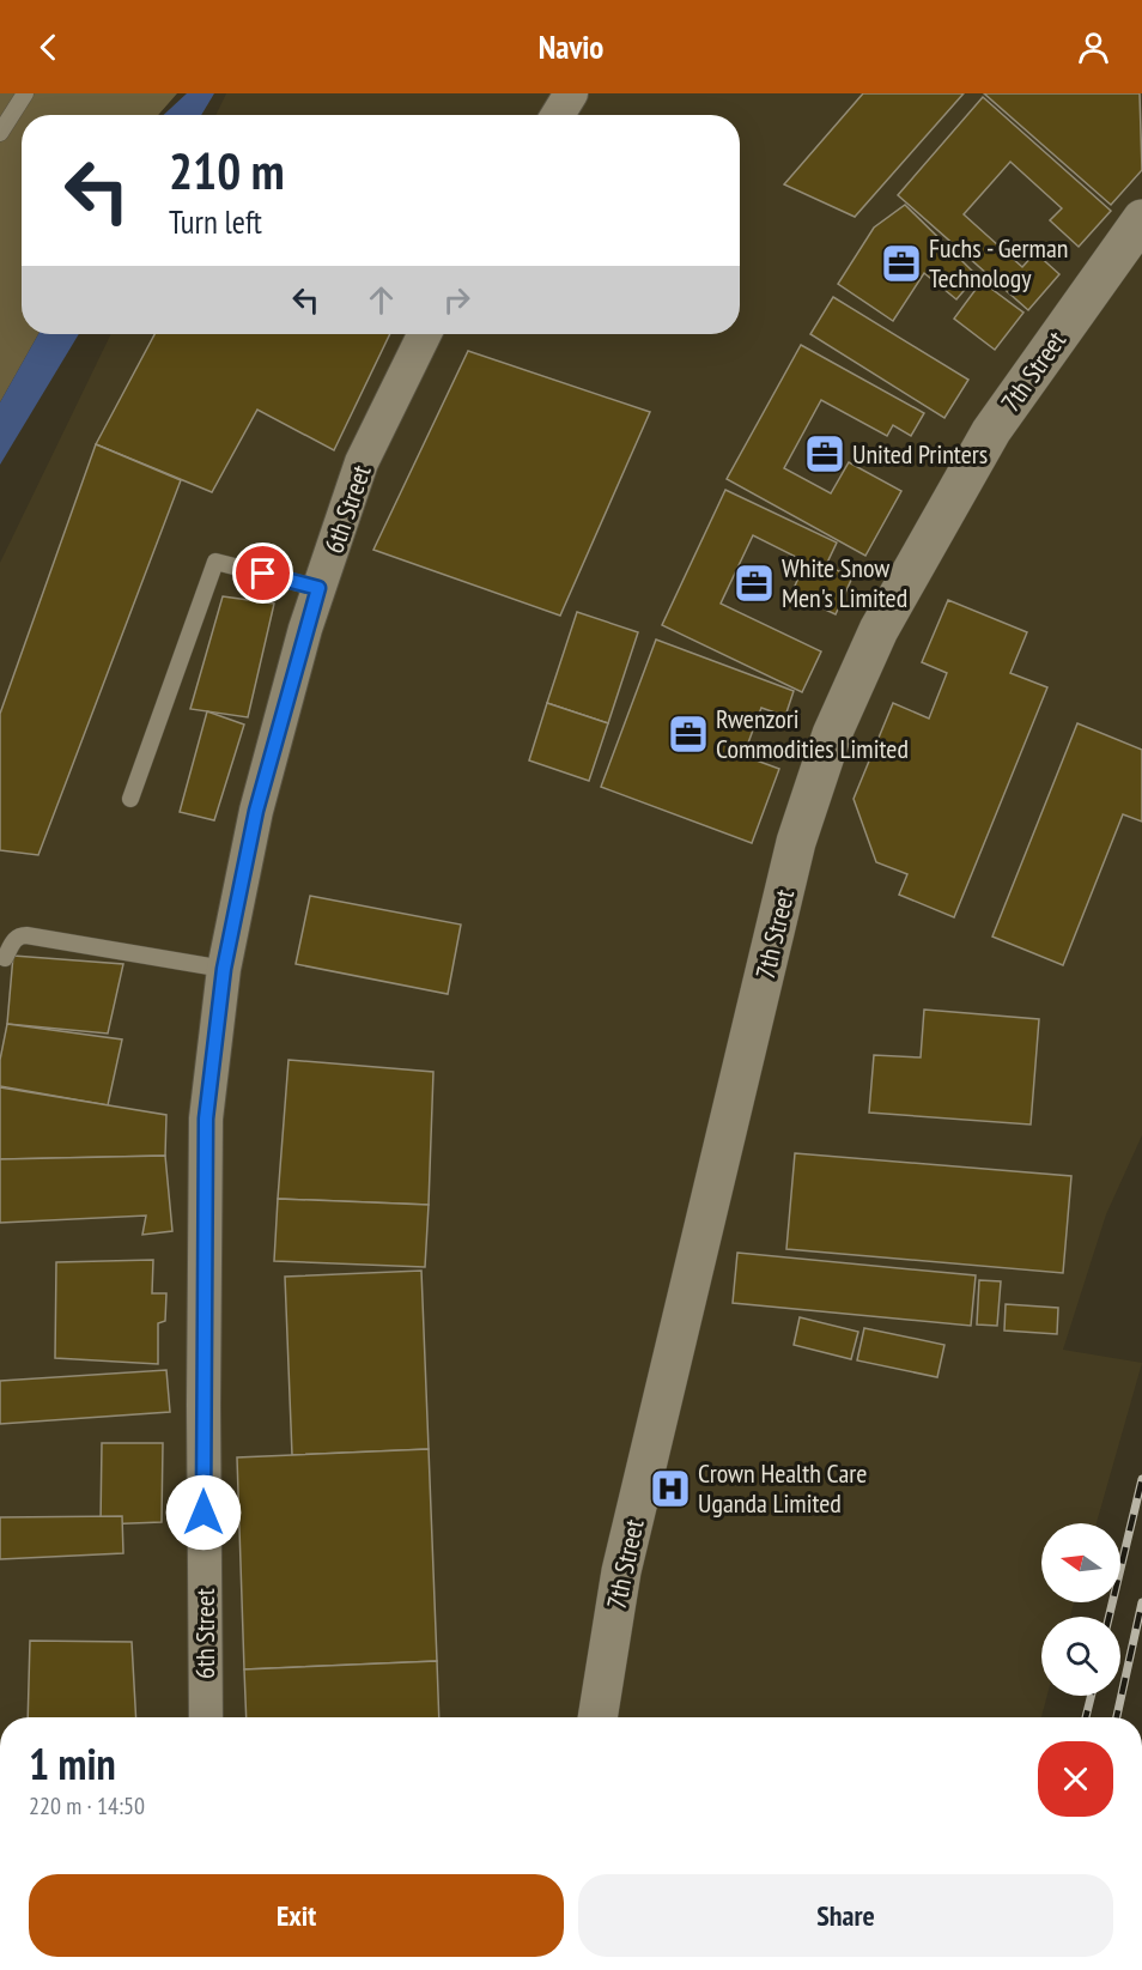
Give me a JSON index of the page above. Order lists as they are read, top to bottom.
{
  "streets": {
    "street": ["7th Street", "6th Street"]
  },
  "places": {
    "office": [
      "Fuchs - German Technology",
      "United Printers",
      "White Snow Men's Limited",
      "Rwenzori Commodities Limited"
    ],
    "hospital": ["Crown Health Care Uganda Limited"]
  },
  "north": "left",
  "page": {
    "header": "Navio",
    "turn": ["210 m", "Turn left"],
    "heading": ["1 min", "220 m · 14:50"],
    "buttons": ["Exit", "Share"]
  }
}
